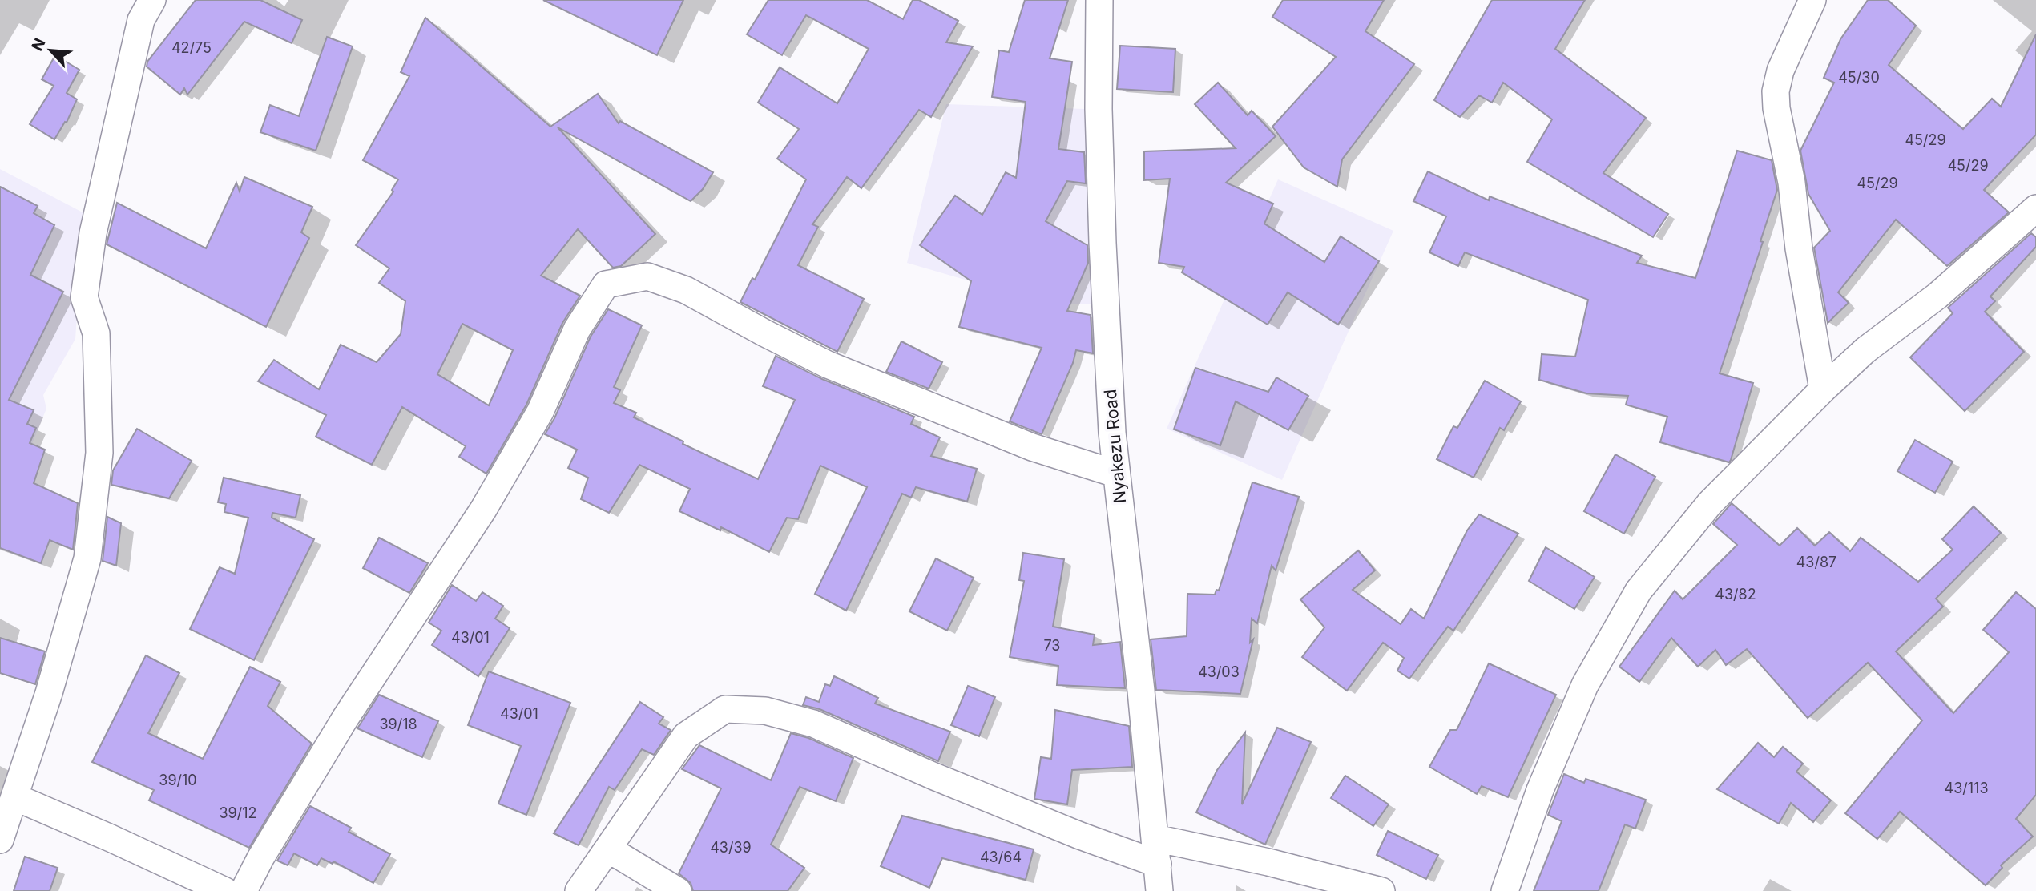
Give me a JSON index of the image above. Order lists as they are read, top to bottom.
{
  "streets": {
    "street": ["Nyakezu Road"]
  },
  "house_numbers": [
    "42/75",
    "45/30",
    "45/29",
    "45/29",
    "45/29",
    "43/87",
    "43/82",
    "43/01",
    "73",
    "43/03",
    "43/01",
    "39/18",
    "39/10",
    "43/113",
    "39/12",
    "43/39",
    "43/64"
  ],
  "north": "top left"
}
